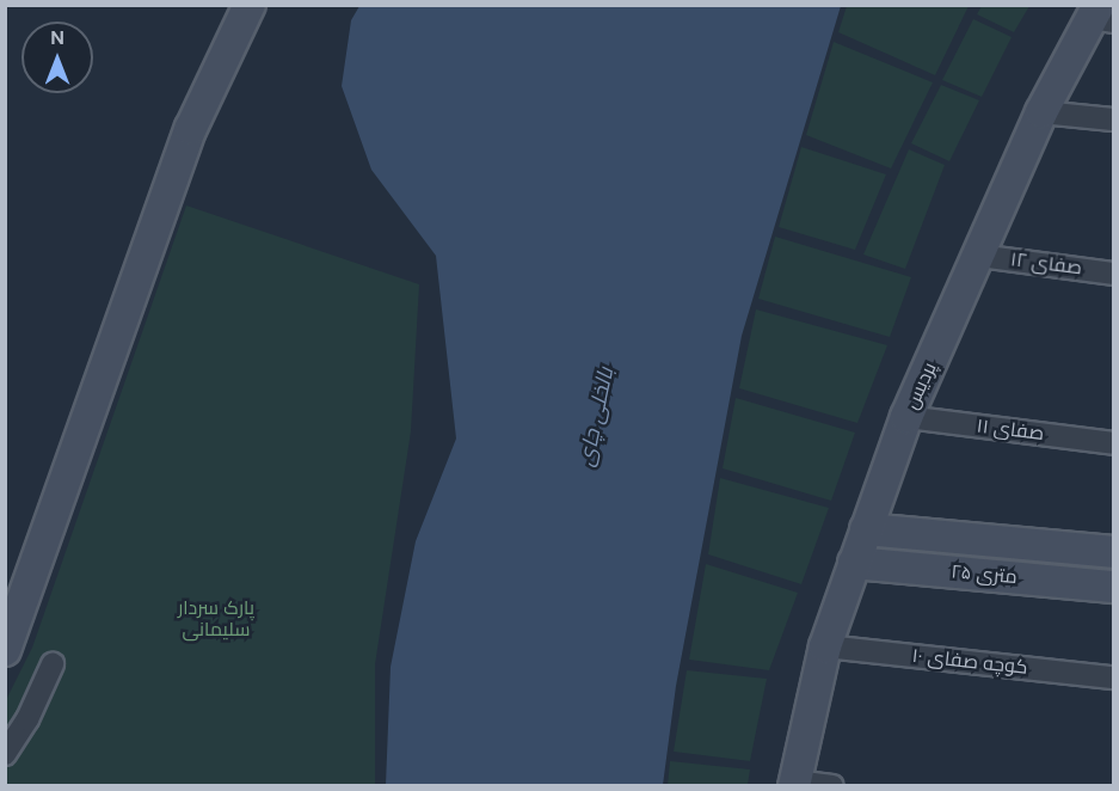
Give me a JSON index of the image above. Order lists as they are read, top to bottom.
{
  "streets": {
    "street": [
      "صفای ۱۲",
      "پردیس",
      "صفای ۱۱",
      "۲۵ متری",
      "کوچه صفای ۱۰"
    ]
  },
  "crossings": [
    ["صفای ۱۲", "پردیس"],
    ["پردیس", "صفای ۱۱"],
    ["پردیس", "۲۵ متری"],
    ["پردیس", "کوچه صفای ۱۰"]
  ],
  "water": ["بالخلی چای"],
  "parks": ["پارک سردار سلیمانی"],
  "north": "top"
}
